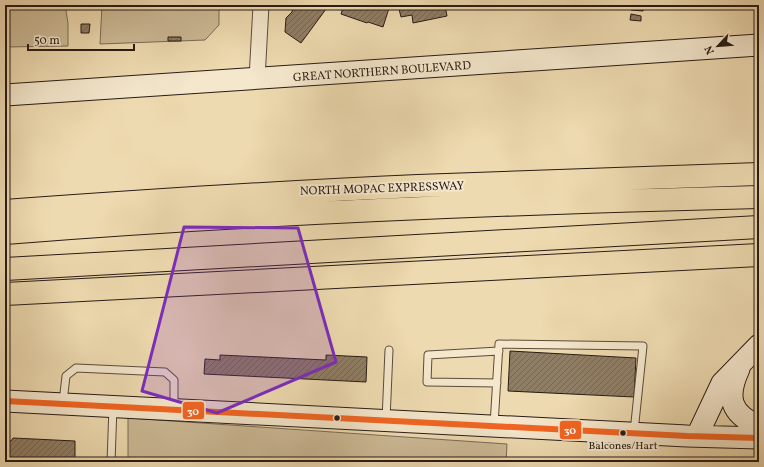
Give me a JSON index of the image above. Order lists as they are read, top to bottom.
{
  "streets": {
    "highway": ["NORTH MOPAC EXPRESSWAY"],
    "main road": ["GREAT NORTHERN BOULEVARD"]
  },
  "places": ["Balcones/Hart"],
  "lines": ["transit line 30"],
  "scale_bar": "50 m",
  "north": "bottom left"
}
